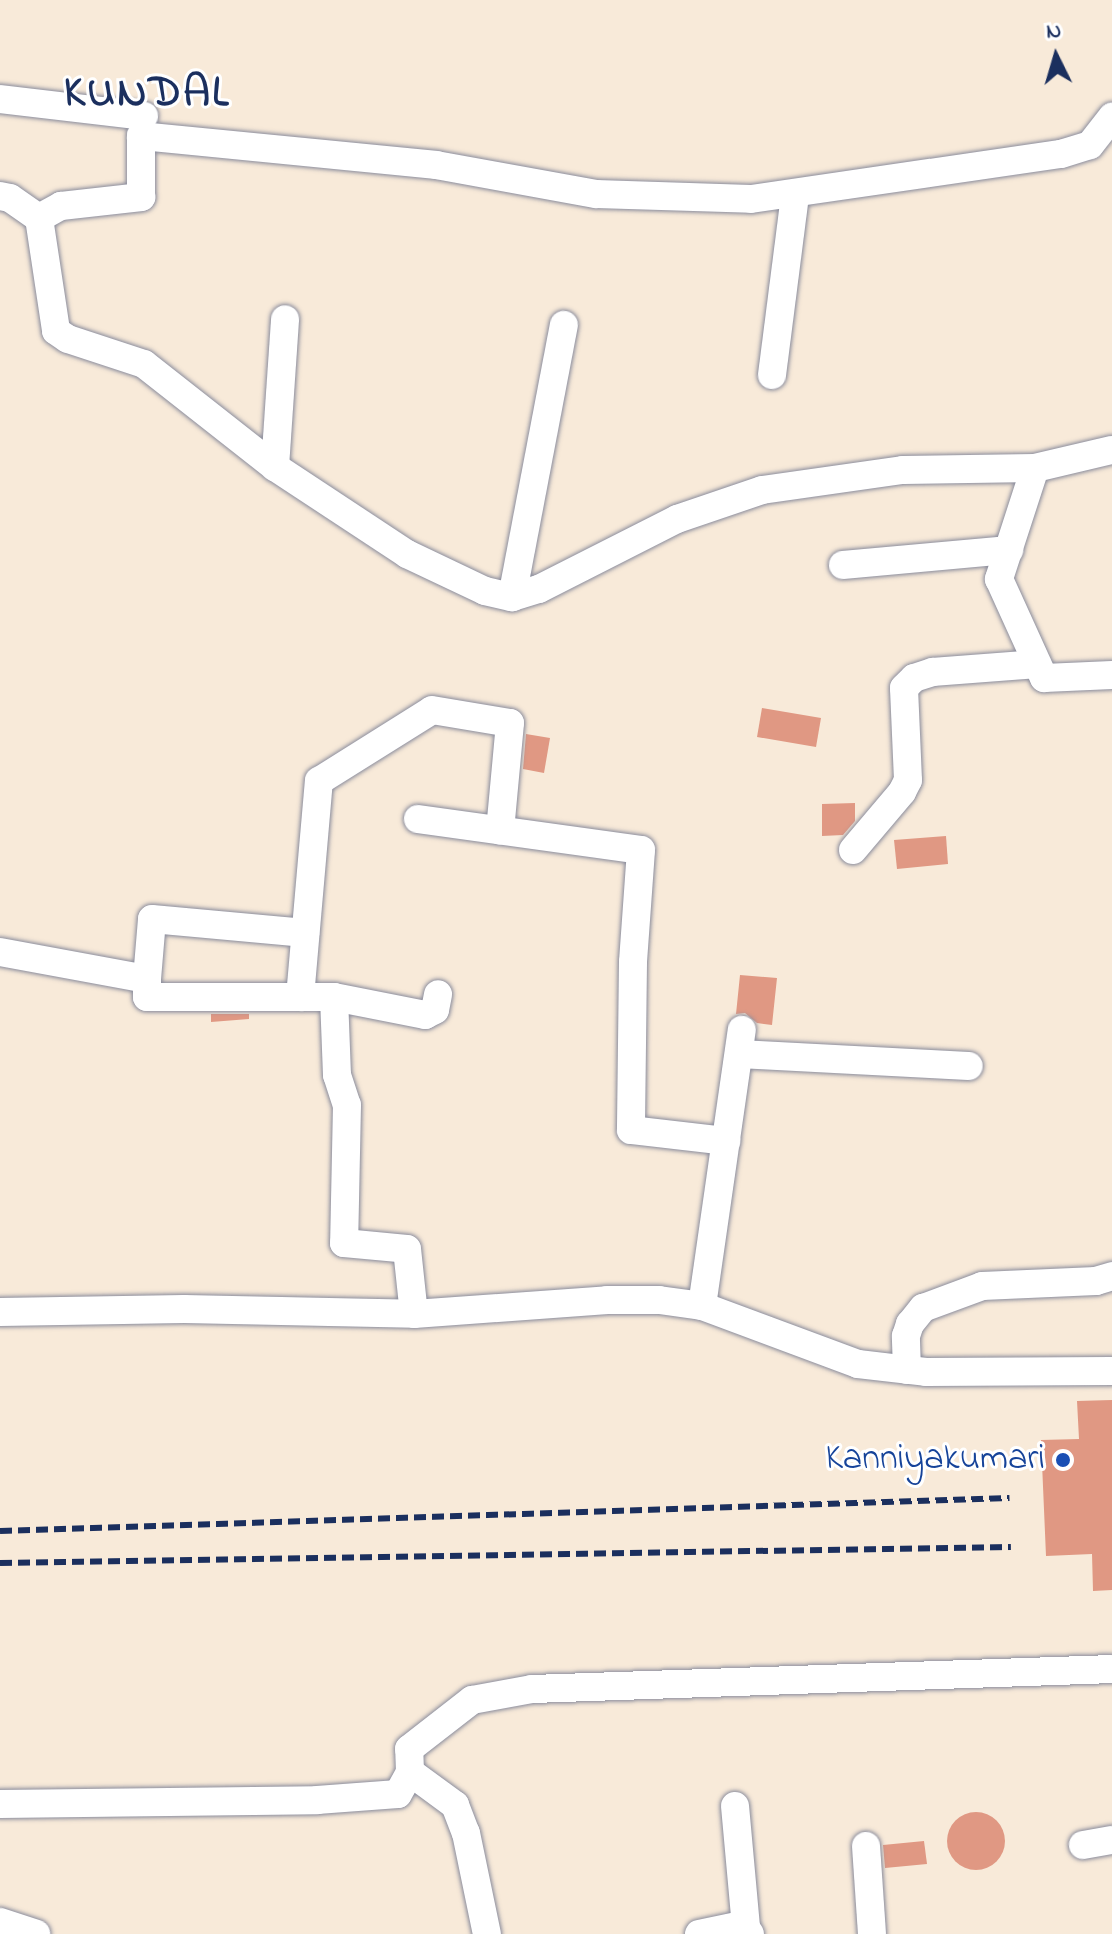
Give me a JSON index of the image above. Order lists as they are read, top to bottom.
{
  "districts": ["KUNDAL"],
  "places": ["Kanniyakumari"],
  "north": "top"
}
